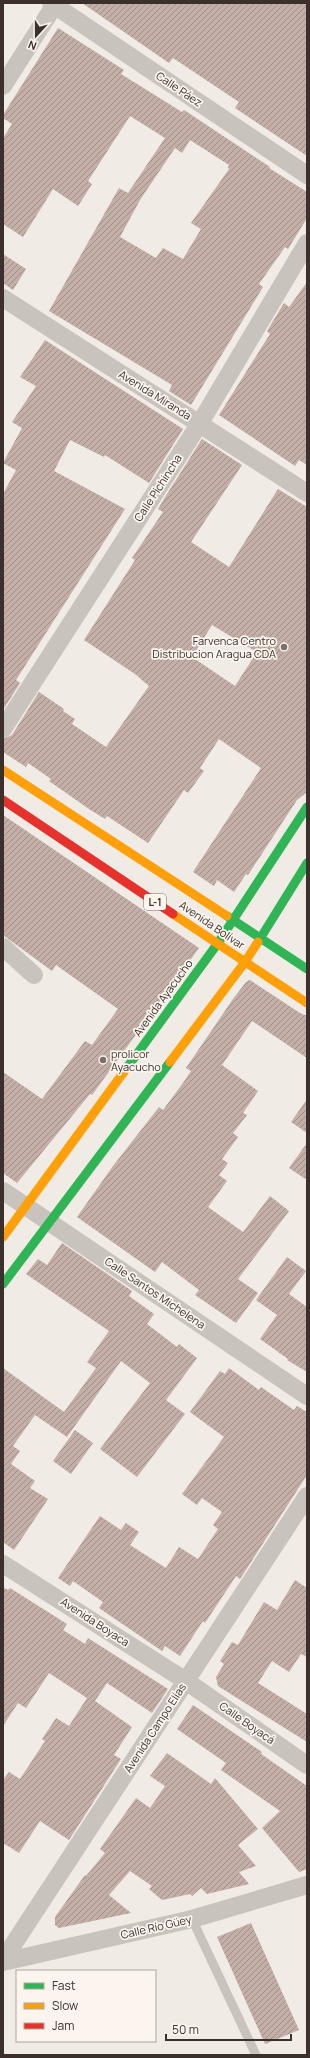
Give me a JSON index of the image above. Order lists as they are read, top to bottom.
{
  "streets": {
    "street": [
      "Calle Páez",
      "Avenida Miranda",
      "Calle Pichincha",
      "L-1",
      "Avenida Bolívar",
      "Avenida Ayacucho",
      "Calle Santos Michelena",
      "Avenida Boyaca",
      "Calle Boyacá",
      "Avenida Campo Elías",
      "Calle Río Güey"
    ]
  },
  "crossings": [
    ["Avenida Miranda", "Calle Pichincha"],
    ["Avenida Bolívar", "Avenida Ayacucho"],
    ["Avenida Ayacucho", "Calle Santos Michelena"],
    ["Avenida Boyaca", "Calle Boyacá"],
    ["Avenida Boyaca", "Avenida Campo Elías"],
    ["Calle Boyacá", "Avenida Campo Elías"],
    ["Avenida Campo Elías", "Calle Río Güey"]
  ],
  "places": ["Farvenca Centro Distribucion Aragua CDA", "prolicor Ayacucho"],
  "legend": ["Fast", "Slow", "Jam"],
  "scale_bar": "50 m",
  "north": "bottom"
}
